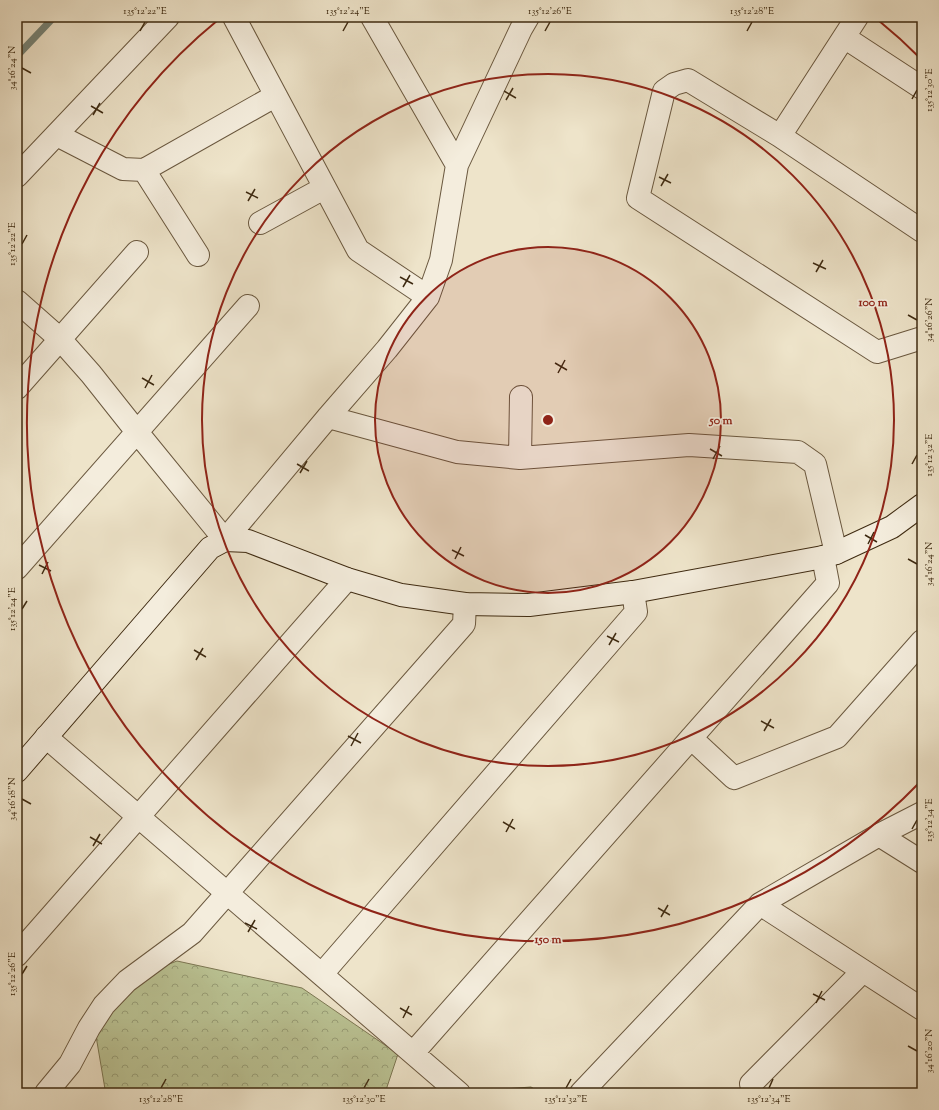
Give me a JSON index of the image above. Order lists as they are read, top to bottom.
{
  "coordinates": [
    "135°12'22\"E",
    "135°12'24\"E",
    "135°12'26\"E",
    "135°12'28\"E",
    "34°16'24\"N",
    "135°12'30\"E",
    "34°16'26\"N",
    "135°12'32\"E",
    "34°16'18\"N",
    "135°12'34\"E",
    "34°16'20\"N"
  ],
  "rings": ["100 m", "50 m", "150 m"]
}
